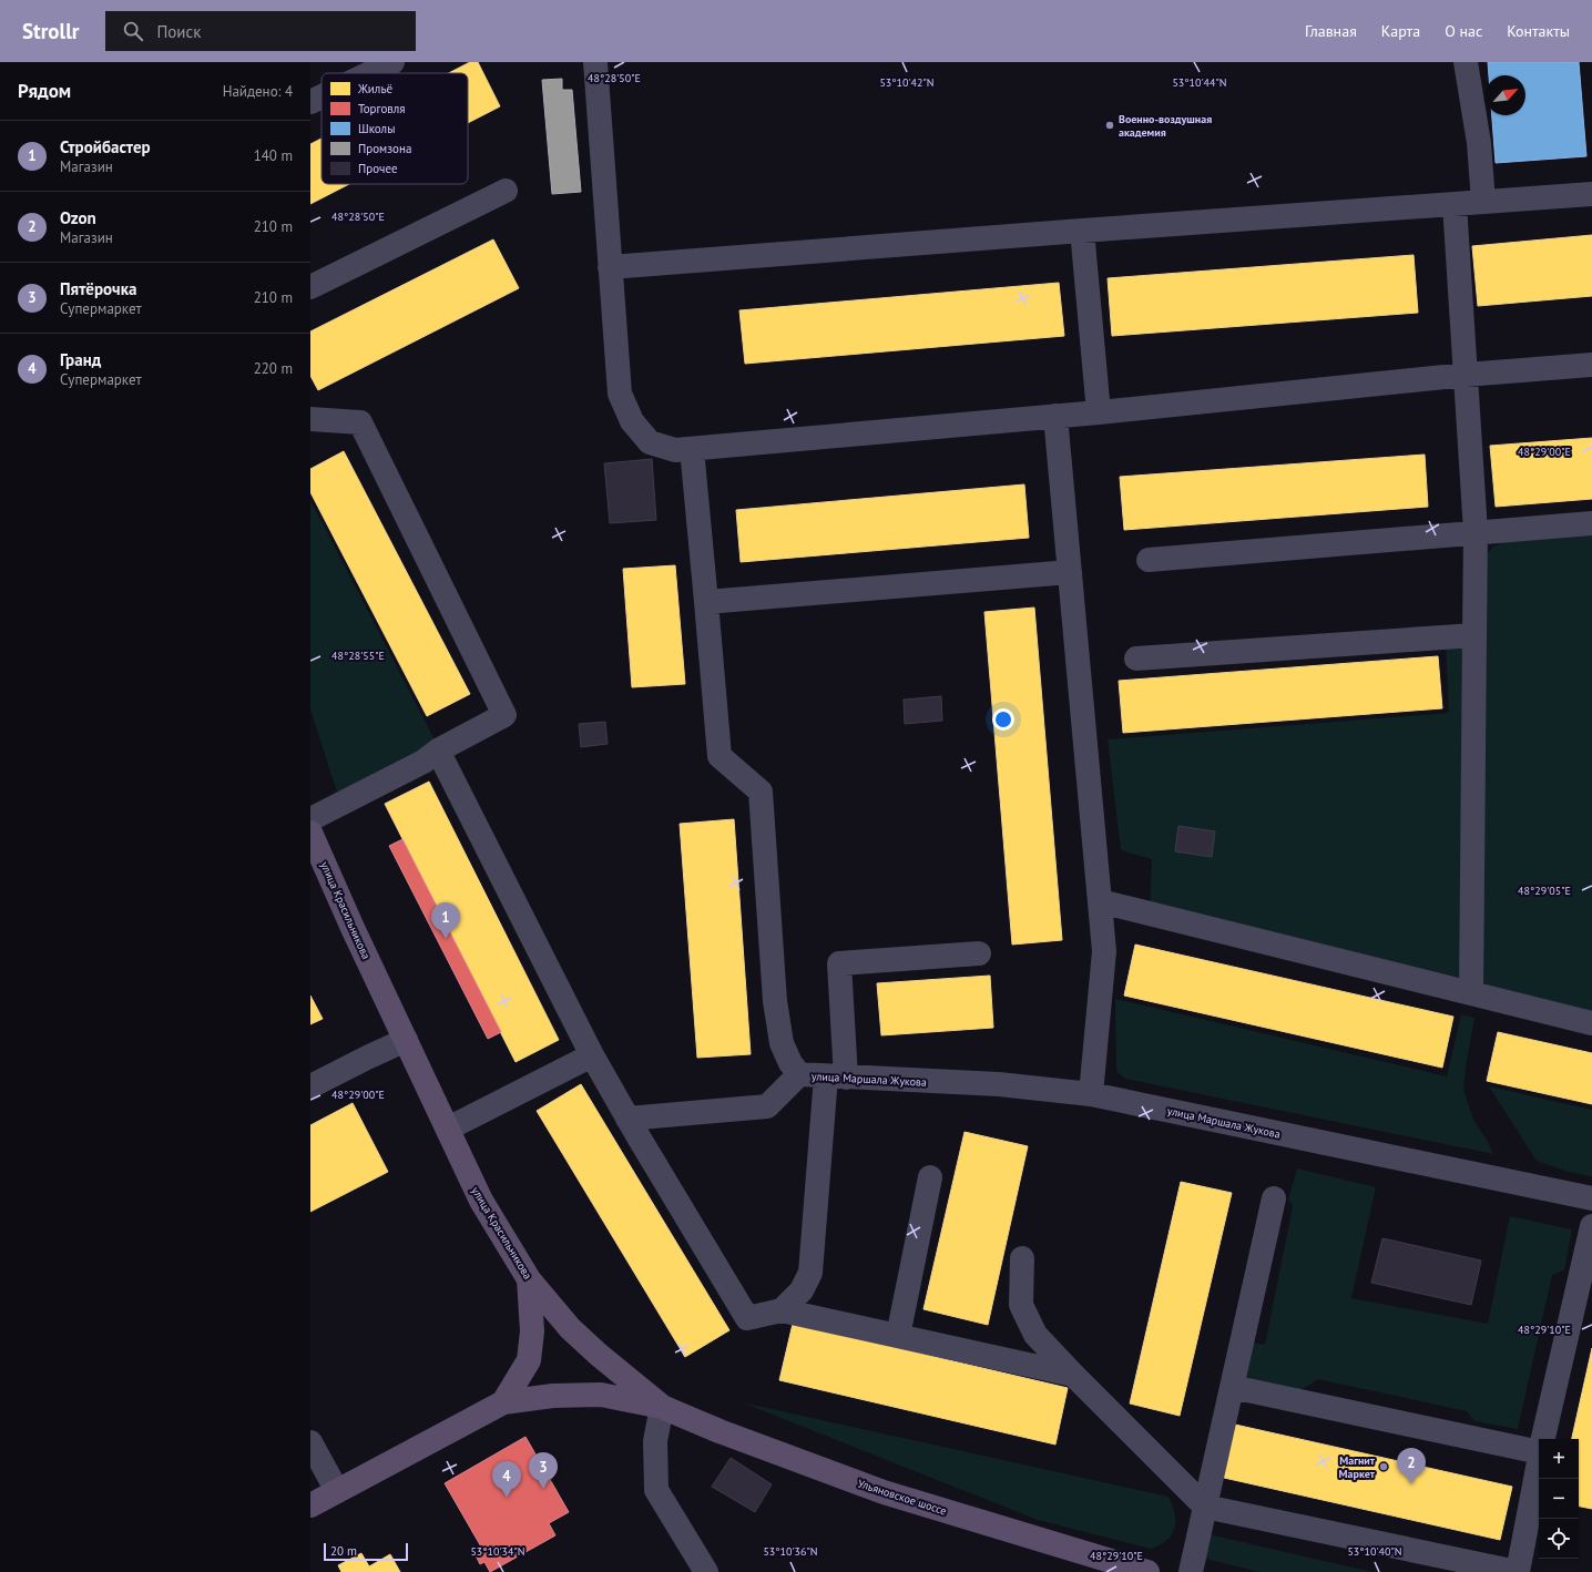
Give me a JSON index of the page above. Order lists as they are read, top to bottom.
{
  "streets": {
    "main road": ["улица Красильникова", "Ульяновское шоссе"],
    "street": ["улица Маршала Жукова"]
  },
  "crossings": [
    ["улица Красильникова", "Ульяновское шоссе"]
  ],
  "places": ["Военно-воздушная академия", "Магнит Маркет"],
  "legend": [
    "Жильё",
    "Торговля",
    "Школы",
    "Промзона",
    "Прочее"
  ],
  "scale_bar": "20 m",
  "north": "top right",
  "page": {
    "header": "Strollr",
    "search": "Поиск",
    "nav": [
      "Главная",
      "Карта",
      "О нас",
      "Контакты"
    ],
    "heading": ["Рядом", "Найдено: 4"],
    "list": [
      {
        "mark": "1",
        "name": "Стройбастер",
        "note": "Магазин",
        "value": "140 m"
      },
      {
        "mark": "2",
        "name": "Ozon",
        "note": "Магазин",
        "value": "210 m"
      },
      {
        "mark": "3",
        "name": "Пятёрочка",
        "note": "Супермаркет",
        "value": "210 m"
      },
      {
        "mark": "4",
        "name": "Гранд",
        "note": "Супермаркет",
        "value": "220 m"
      }
    ],
    "pins": [
      "1",
      "2",
      "3",
      "4"
    ],
    "map_buttons": ["+", "−"],
    "scale": "20 m"
  },
  "coordinates": [
    "48°28'50\"E",
    "53°10'42\"N",
    "53°10'44\"N",
    "48°29'00\"E",
    "48°28'55\"E",
    "48°29'05\"E",
    "48°29'10\"E",
    "53°10'34\"N",
    "53°10'36\"N",
    "53°10'40\"N"
  ]
}
